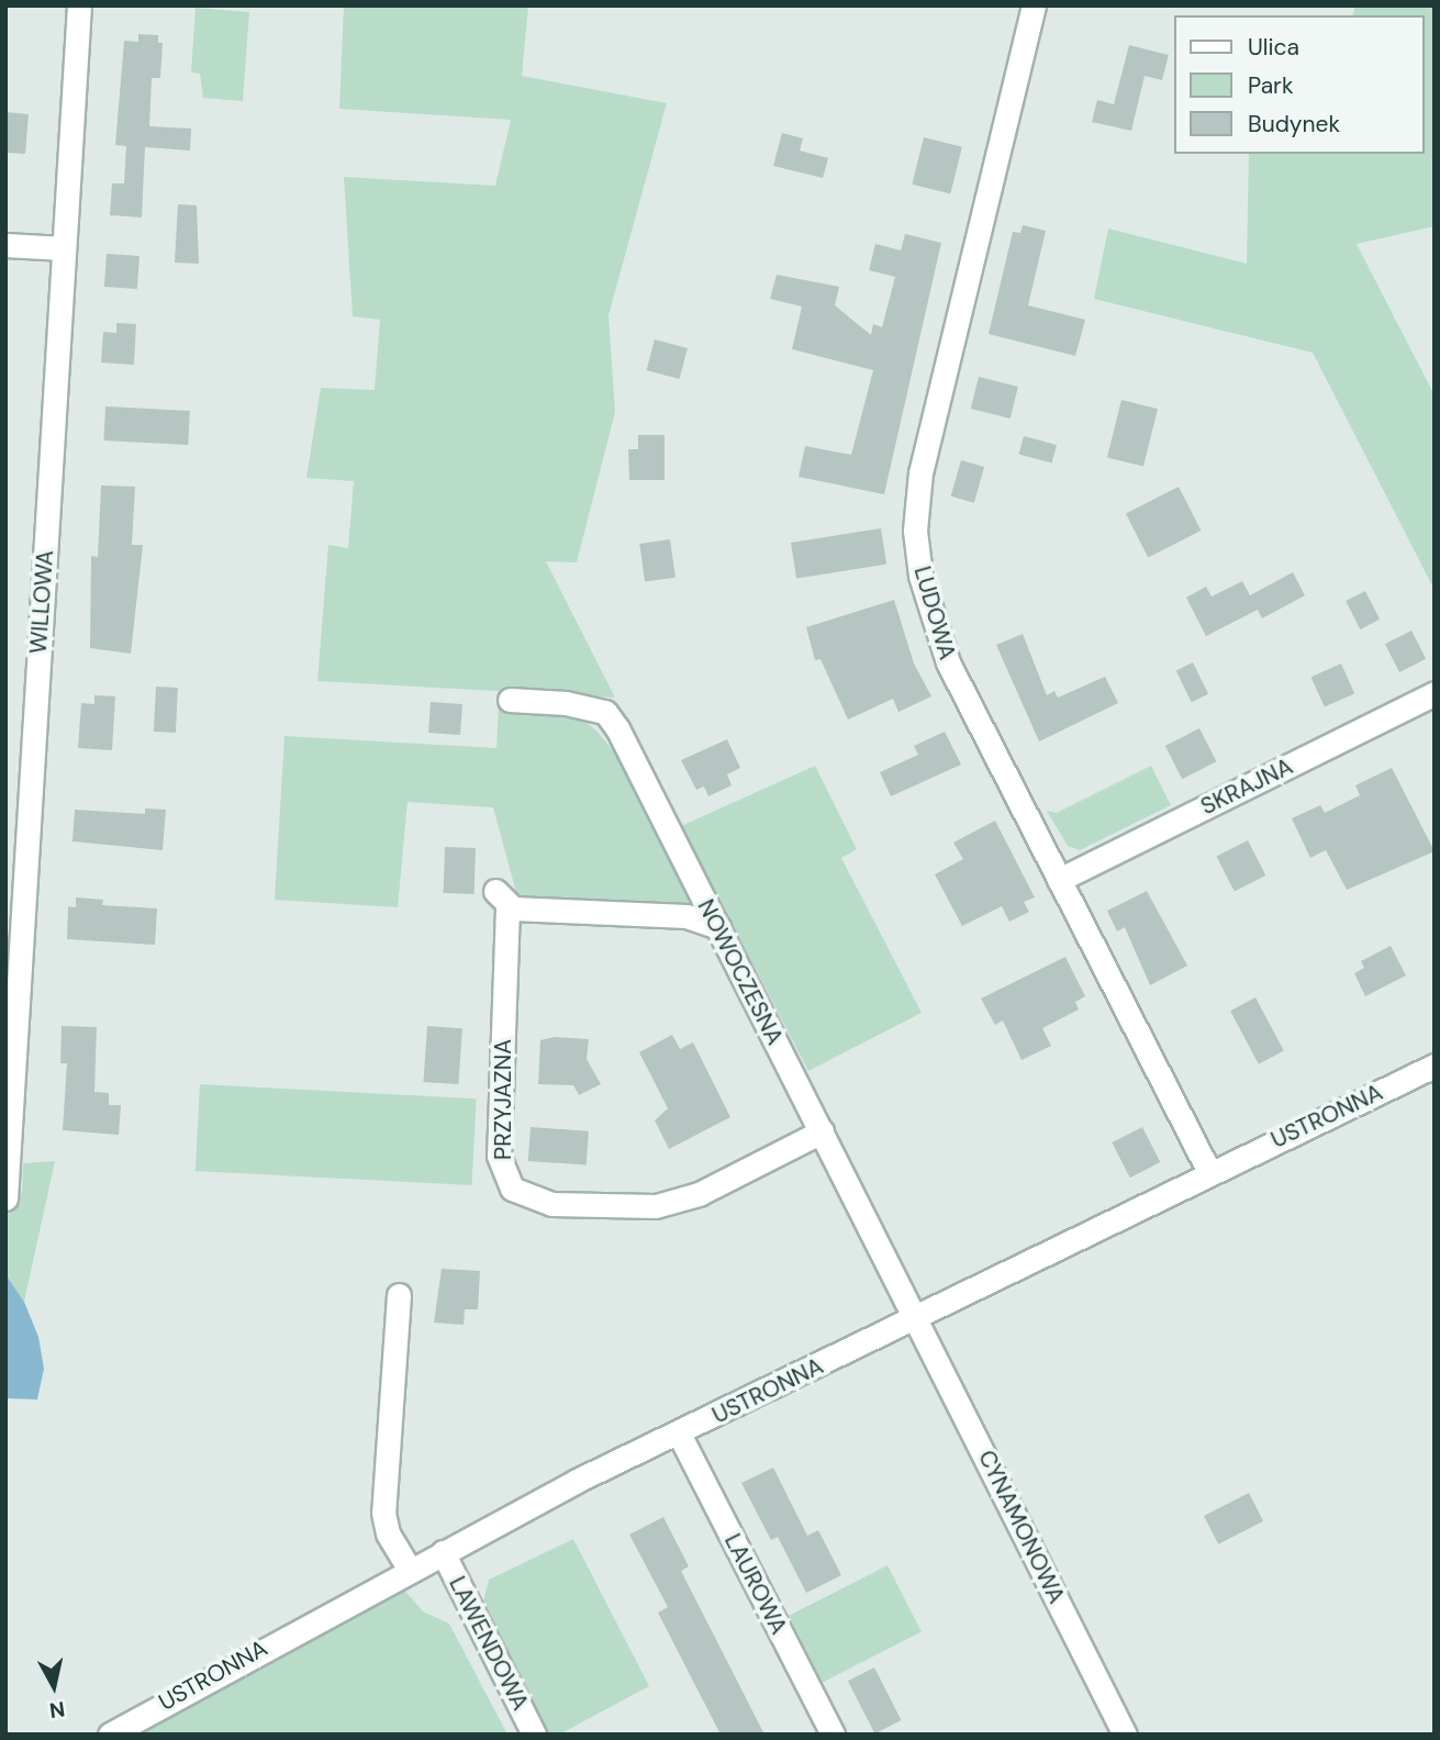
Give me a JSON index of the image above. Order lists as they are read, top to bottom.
{
  "streets": {
    "street": [
      "WILLOWA",
      "LUDOWA",
      "SKRAJNA",
      "NOWOCZESNA",
      "PRZYJAZNA",
      "USTRONNA",
      "CYNAMONOWA",
      "LAUROWA",
      "LAWENDOWA"
    ]
  },
  "crossings": [
    ["LUDOWA", "SKRAJNA"],
    ["LUDOWA", "USTRONNA"],
    ["NOWOCZESNA", "PRZYJAZNA"],
    ["NOWOCZESNA", "USTRONNA"],
    ["NOWOCZESNA", "CYNAMONOWA"],
    ["USTRONNA", "CYNAMONOWA"],
    ["USTRONNA", "LAUROWA"],
    ["USTRONNA", "LAWENDOWA"]
  ],
  "legend": ["Ulica", "Park", "Budynek"],
  "north": "bottom"
}
